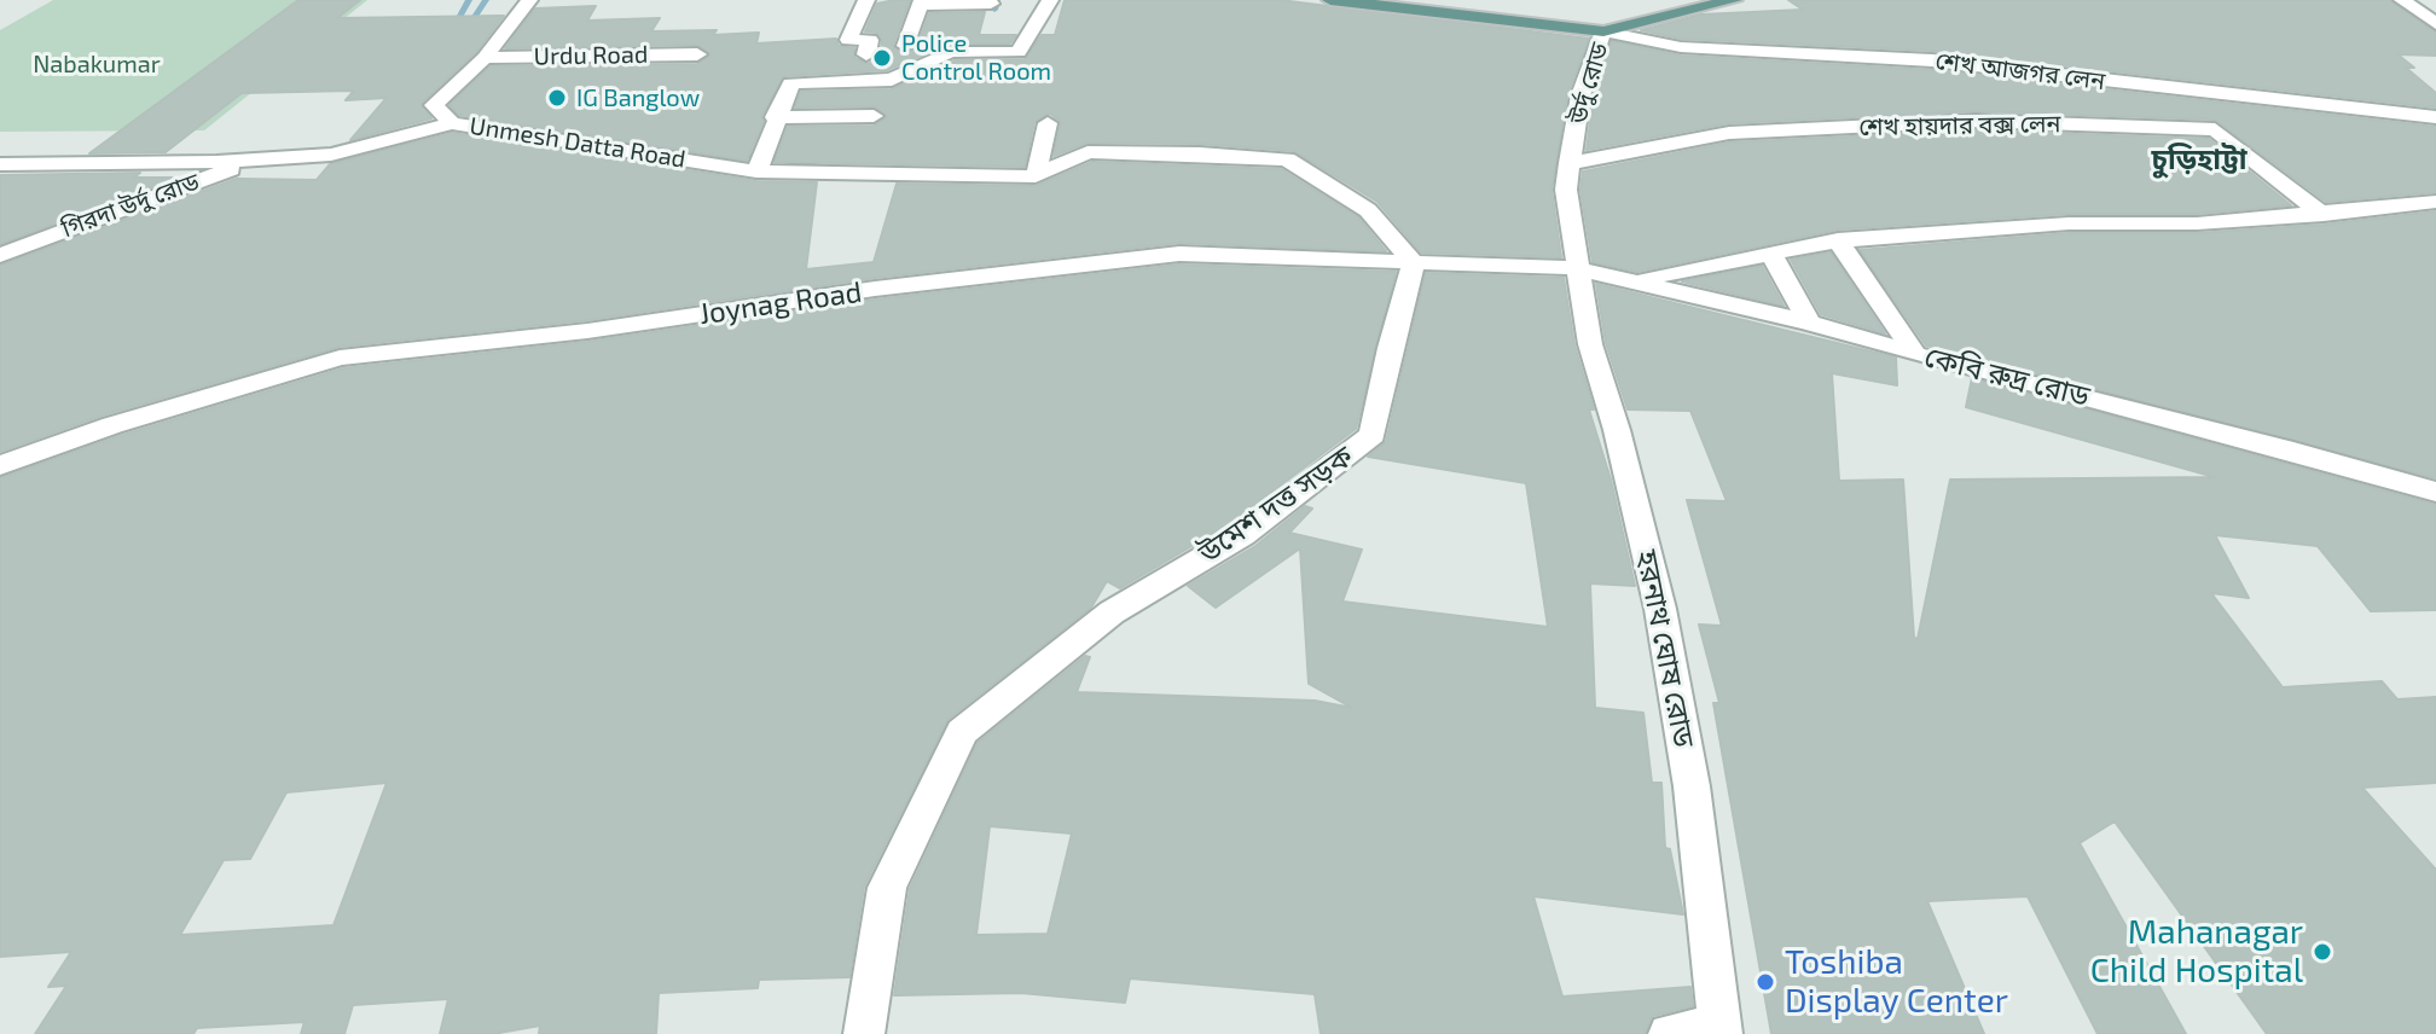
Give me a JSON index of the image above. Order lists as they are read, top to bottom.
{
  "streets": {
    "main road": ["উর্দু রোড"],
    "street": [
      "Urdu Road",
      "শেখ আজগর লেন",
      "শেখ হায়দার বক্স লেন",
      "Unmesh Datta Road",
      "গিরদা উর্দু রোড",
      "Joynag Road",
      "কেবি রুদ্র রোড",
      "উমেশ দত্ত সড়ক",
      "হরনাথ ঘোষ রোড"
    ]
  },
  "crossings": [
    ["Urdu Road", "Unmesh Datta Road"],
    ["শেখ আজগর লেন", "উর্দু রোড"],
    ["উর্দু রোড", "শেখ হায়দার বক্স লেন"],
    ["উর্দু রোড", "Joynag Road"],
    ["উর্দু রোড", "কেবি রুদ্র রোড"],
    ["উর্দু রোড", "হরনাথ ঘোষ রোড"],
    ["Joynag Road", "কেবি রুদ্র রোড"],
    ["Joynag Road", "উমেশ দত্ত সড়ক"],
    ["Joynag Road", "হরনাথ ঘোষ রোড"],
    ["কেবি রুদ্র রোড", "হরনাথ ঘোষ রোড"]
  ],
  "districts": ["চুড়িহাট্টা"],
  "parks": ["Nabakumar"],
  "places": [
    "Police Control Room",
    "IG Banglow",
    "Mahanagar Child Hospital",
    "Toshiba Display Center"
  ]
}
